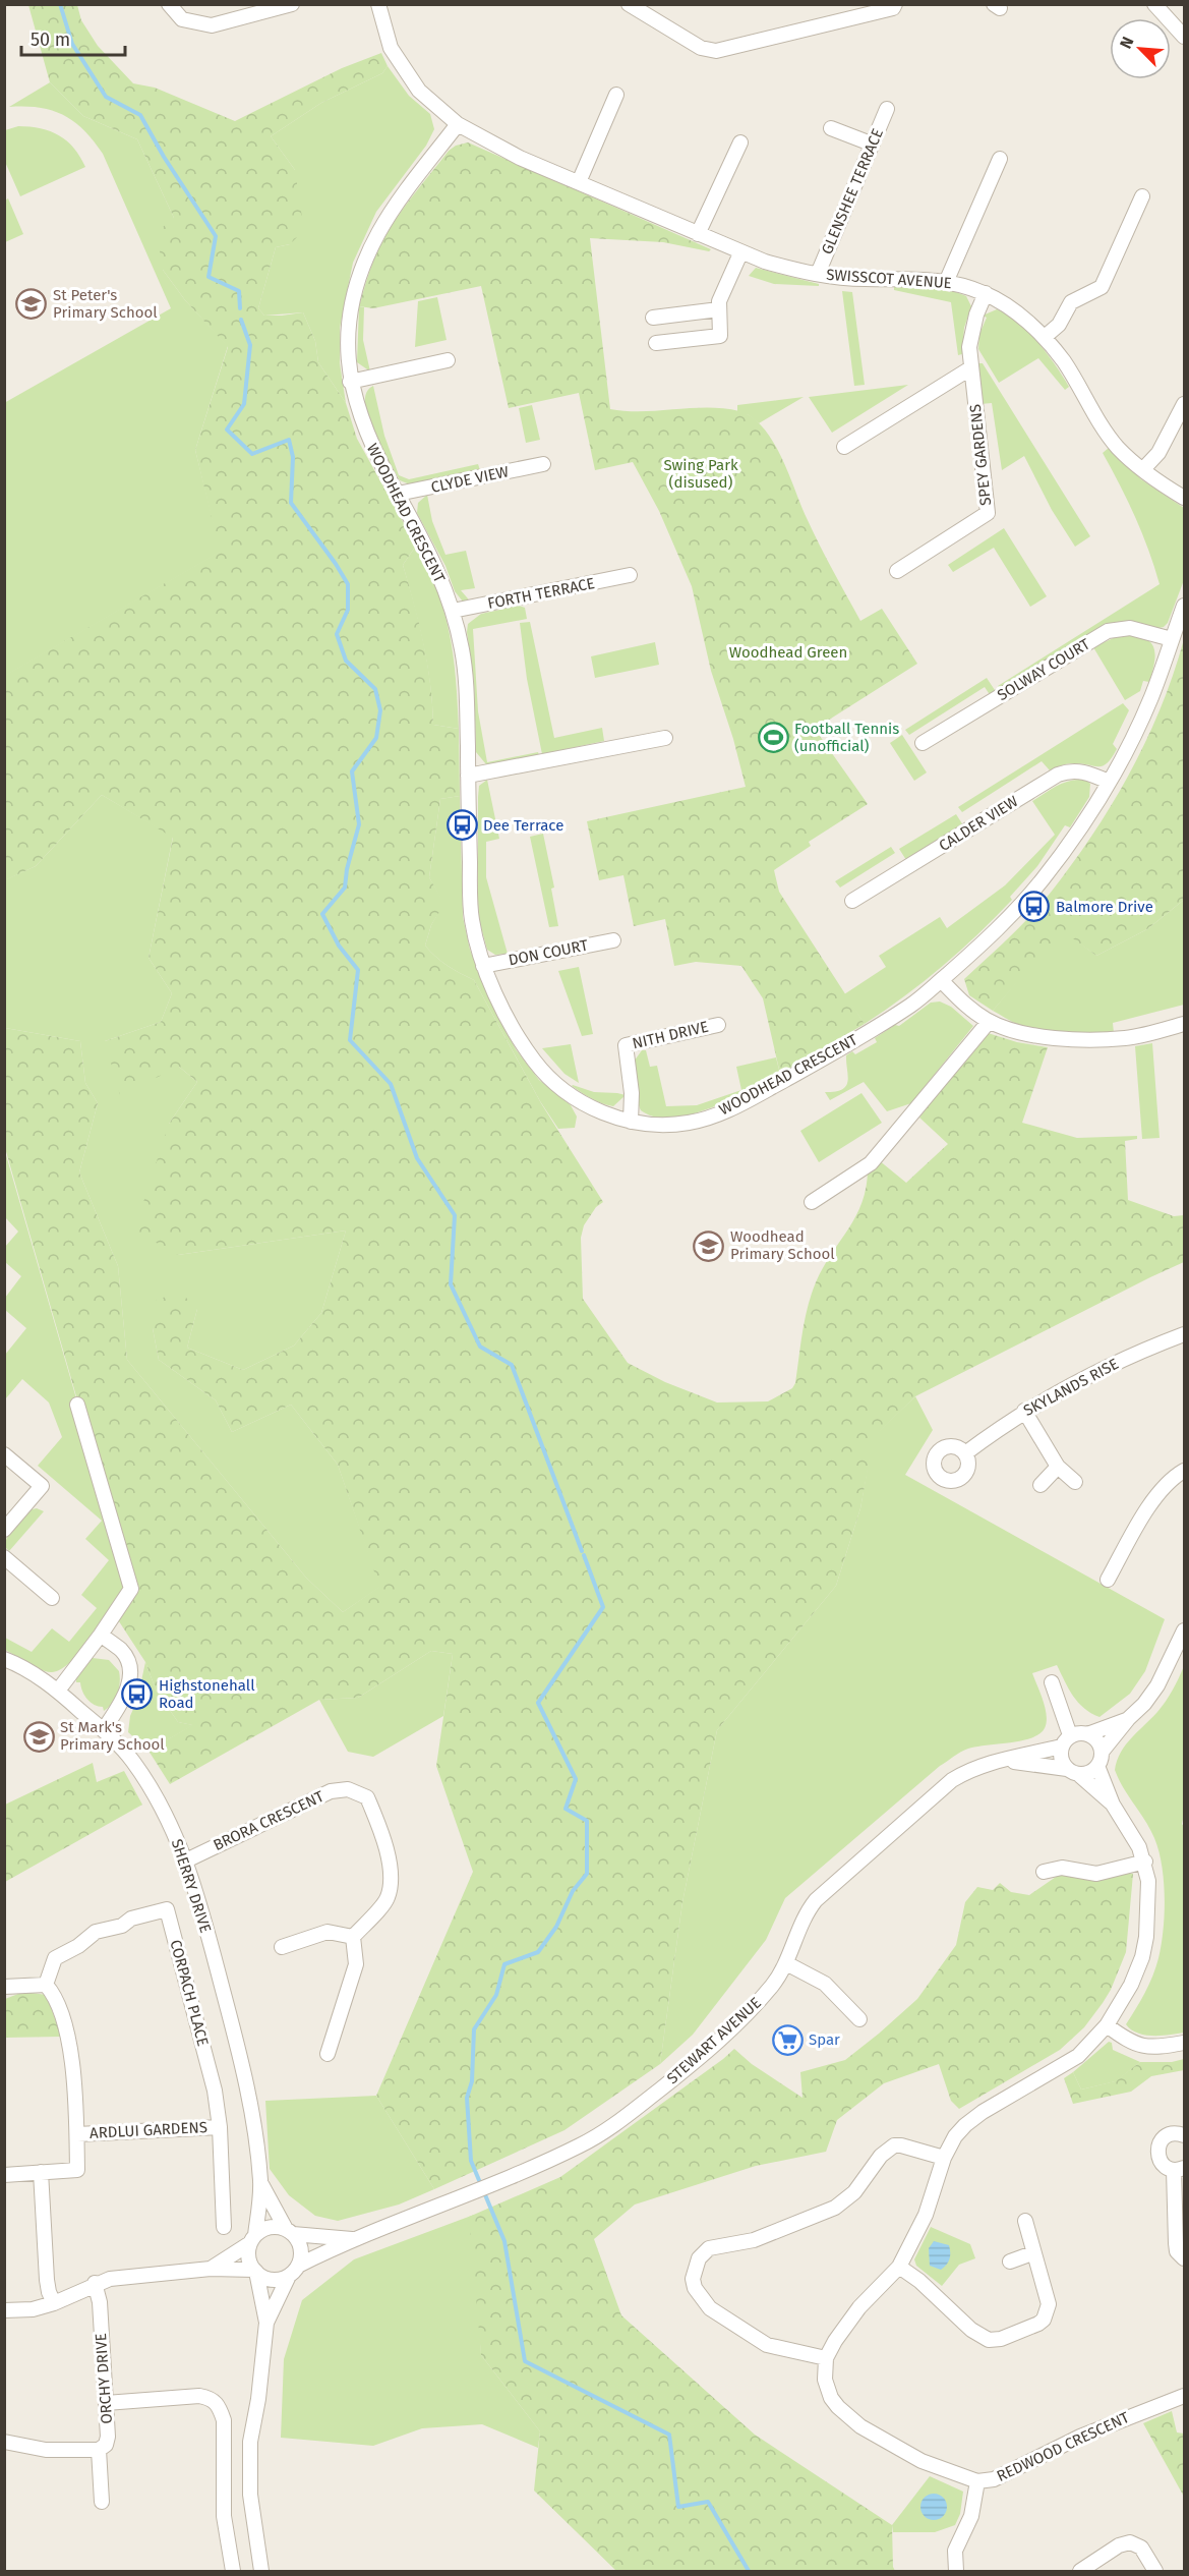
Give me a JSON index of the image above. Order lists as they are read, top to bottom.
{
  "streets": {
    "street": [
      "GLENSHEE TERRACE",
      "SWISSCOT AVENUE",
      "SPEY GARDENS",
      "CLYDE VIEW",
      "WOODHEAD CRESCENT",
      "FORTH TERRACE",
      "SOLWAY COURT",
      "CALDER VIEW",
      "DON COURT",
      "NITH DRIVE",
      "SKYLANDS RISE",
      "BRORA CRESCENT",
      "SHERRY DRIVE",
      "CORPACH PLACE",
      "STEWART AVENUE",
      "ARDLUI GARDENS",
      "ORCHY DRIVE",
      "REDWOOD CRESCENT"
    ]
  },
  "crossings": [
    ["GLENSHEE TERRACE", "SWISSCOT AVENUE"],
    ["SWISSCOT AVENUE", "SPEY GARDENS"],
    ["SWISSCOT AVENUE", "WOODHEAD CRESCENT"],
    ["CLYDE VIEW", "WOODHEAD CRESCENT"],
    ["WOODHEAD CRESCENT", "FORTH TERRACE"],
    ["WOODHEAD CRESCENT", "SOLWAY COURT"],
    ["WOODHEAD CRESCENT", "CALDER VIEW"],
    ["WOODHEAD CRESCENT", "DON COURT"],
    ["WOODHEAD CRESCENT", "NITH DRIVE"],
    ["BRORA CRESCENT", "SHERRY DRIVE"],
    ["SHERRY DRIVE", "STEWART AVENUE"],
    ["CORPACH PLACE", "ARDLUI GARDENS"]
  ],
  "parks": ["Swing Park (disused)", "Woodhead Green"],
  "places": {
    "school or university": ["St Peter's Primary School", "Woodhead Primary School", "St Mark's Primary School"],
    "sports": ["Football Tennis (unofficial)"],
    "bus stop": ["Dee Terrace", "Balmore Drive", "Highstonehall Road"],
    "supermarket": ["Spar"]
  },
  "scale_bar": "50 m",
  "north": "top left"
}
